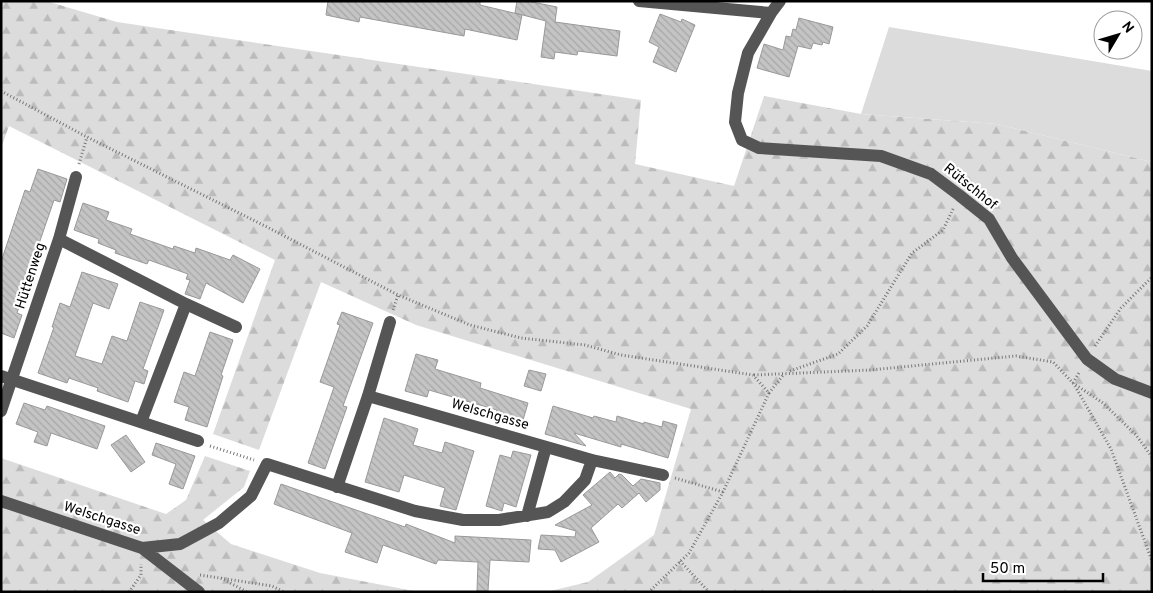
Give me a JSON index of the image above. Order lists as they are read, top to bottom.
{
  "streets": {
    "street": ["Rütschhof", "Hüttenweg", "Welschgasse"]
  },
  "scale_bar": "50 m",
  "north": "top right"
}
